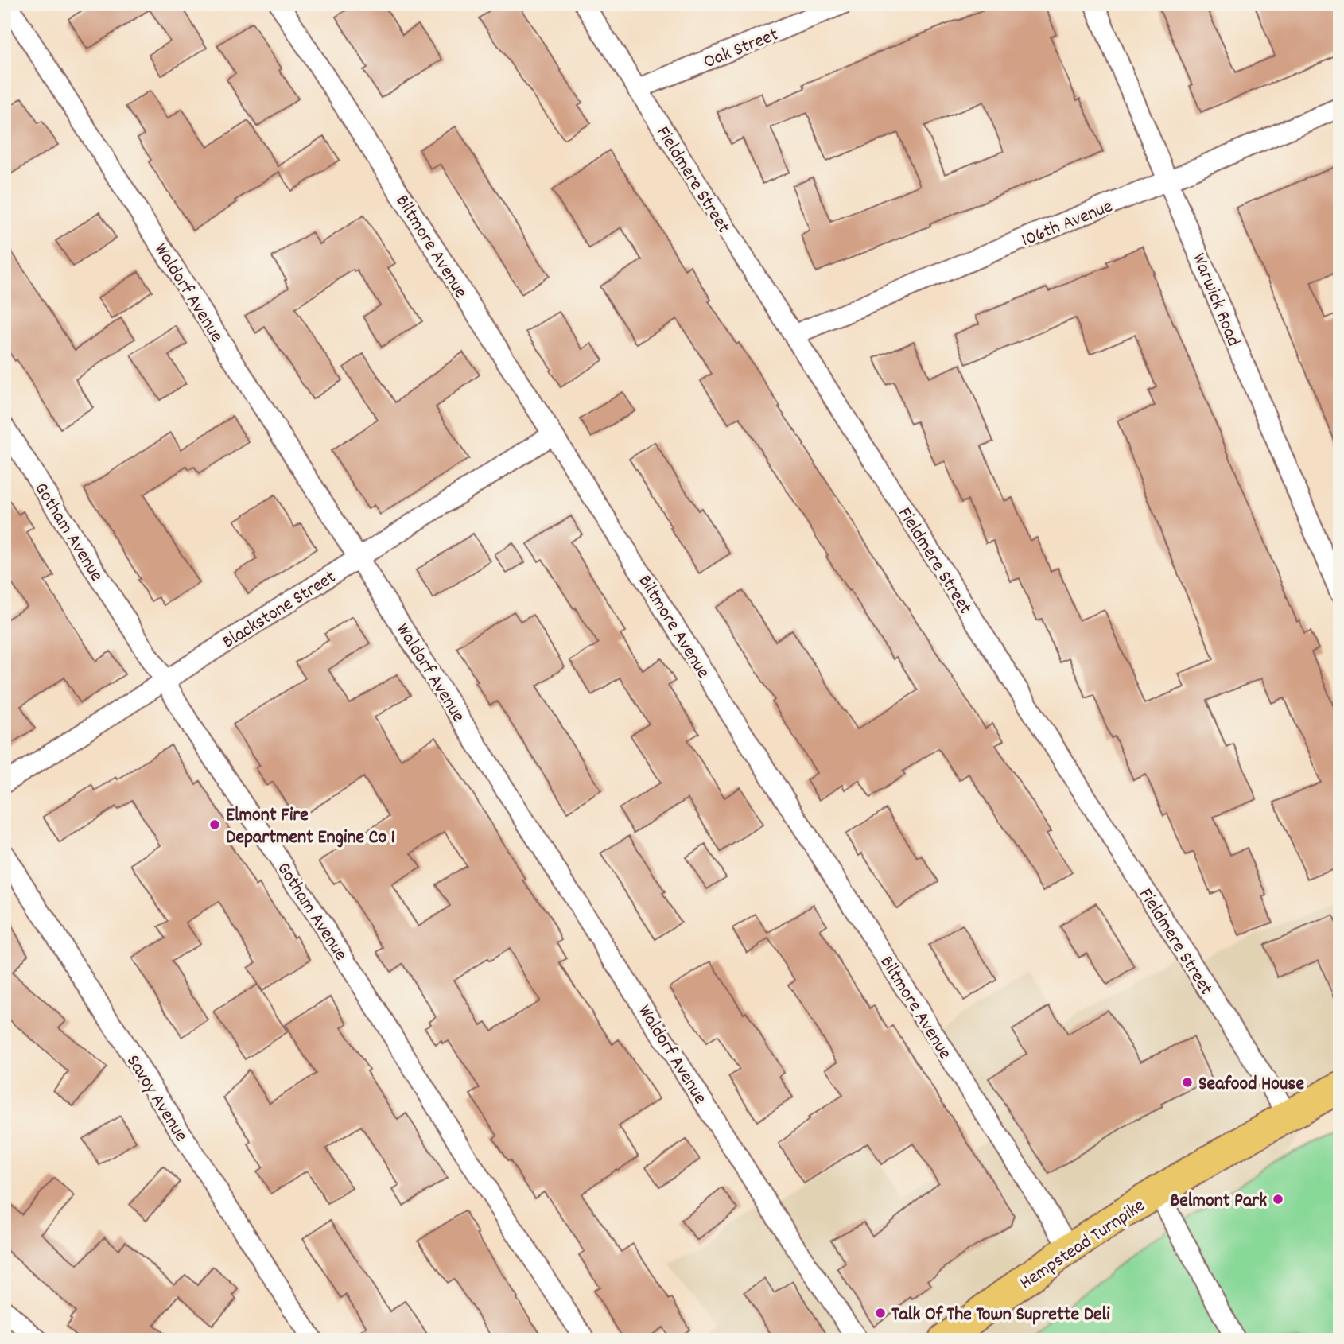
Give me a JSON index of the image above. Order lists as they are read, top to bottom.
{
  "streets": {
    "main road": ["Hempstead Turnpike"],
    "street": [
      "Oak Street",
      "Fieldmere Street",
      "106th Avenue",
      "Biltmore Avenue",
      "Waldorf Avenue",
      "Warwick Road",
      "Gotham Avenue",
      "Blackstone Street",
      "Savoy Avenue"
    ]
  },
  "crossings": [
    ["Oak Street", "Fieldmere Street"],
    ["Fieldmere Street", "106th Avenue"],
    ["Fieldmere Street", "Hempstead Turnpike"],
    ["106th Avenue", "Warwick Road"],
    ["Biltmore Avenue", "Blackstone Street"],
    ["Biltmore Avenue", "Hempstead Turnpike"],
    ["Waldorf Avenue", "Blackstone Street"],
    ["Gotham Avenue", "Blackstone Street"]
  ],
  "places": [
    "Elmont Fire Department Engine Co 1",
    "Seafood House",
    "Belmont Park",
    "Talk Of The Town Suprette Deli"
  ]
}
